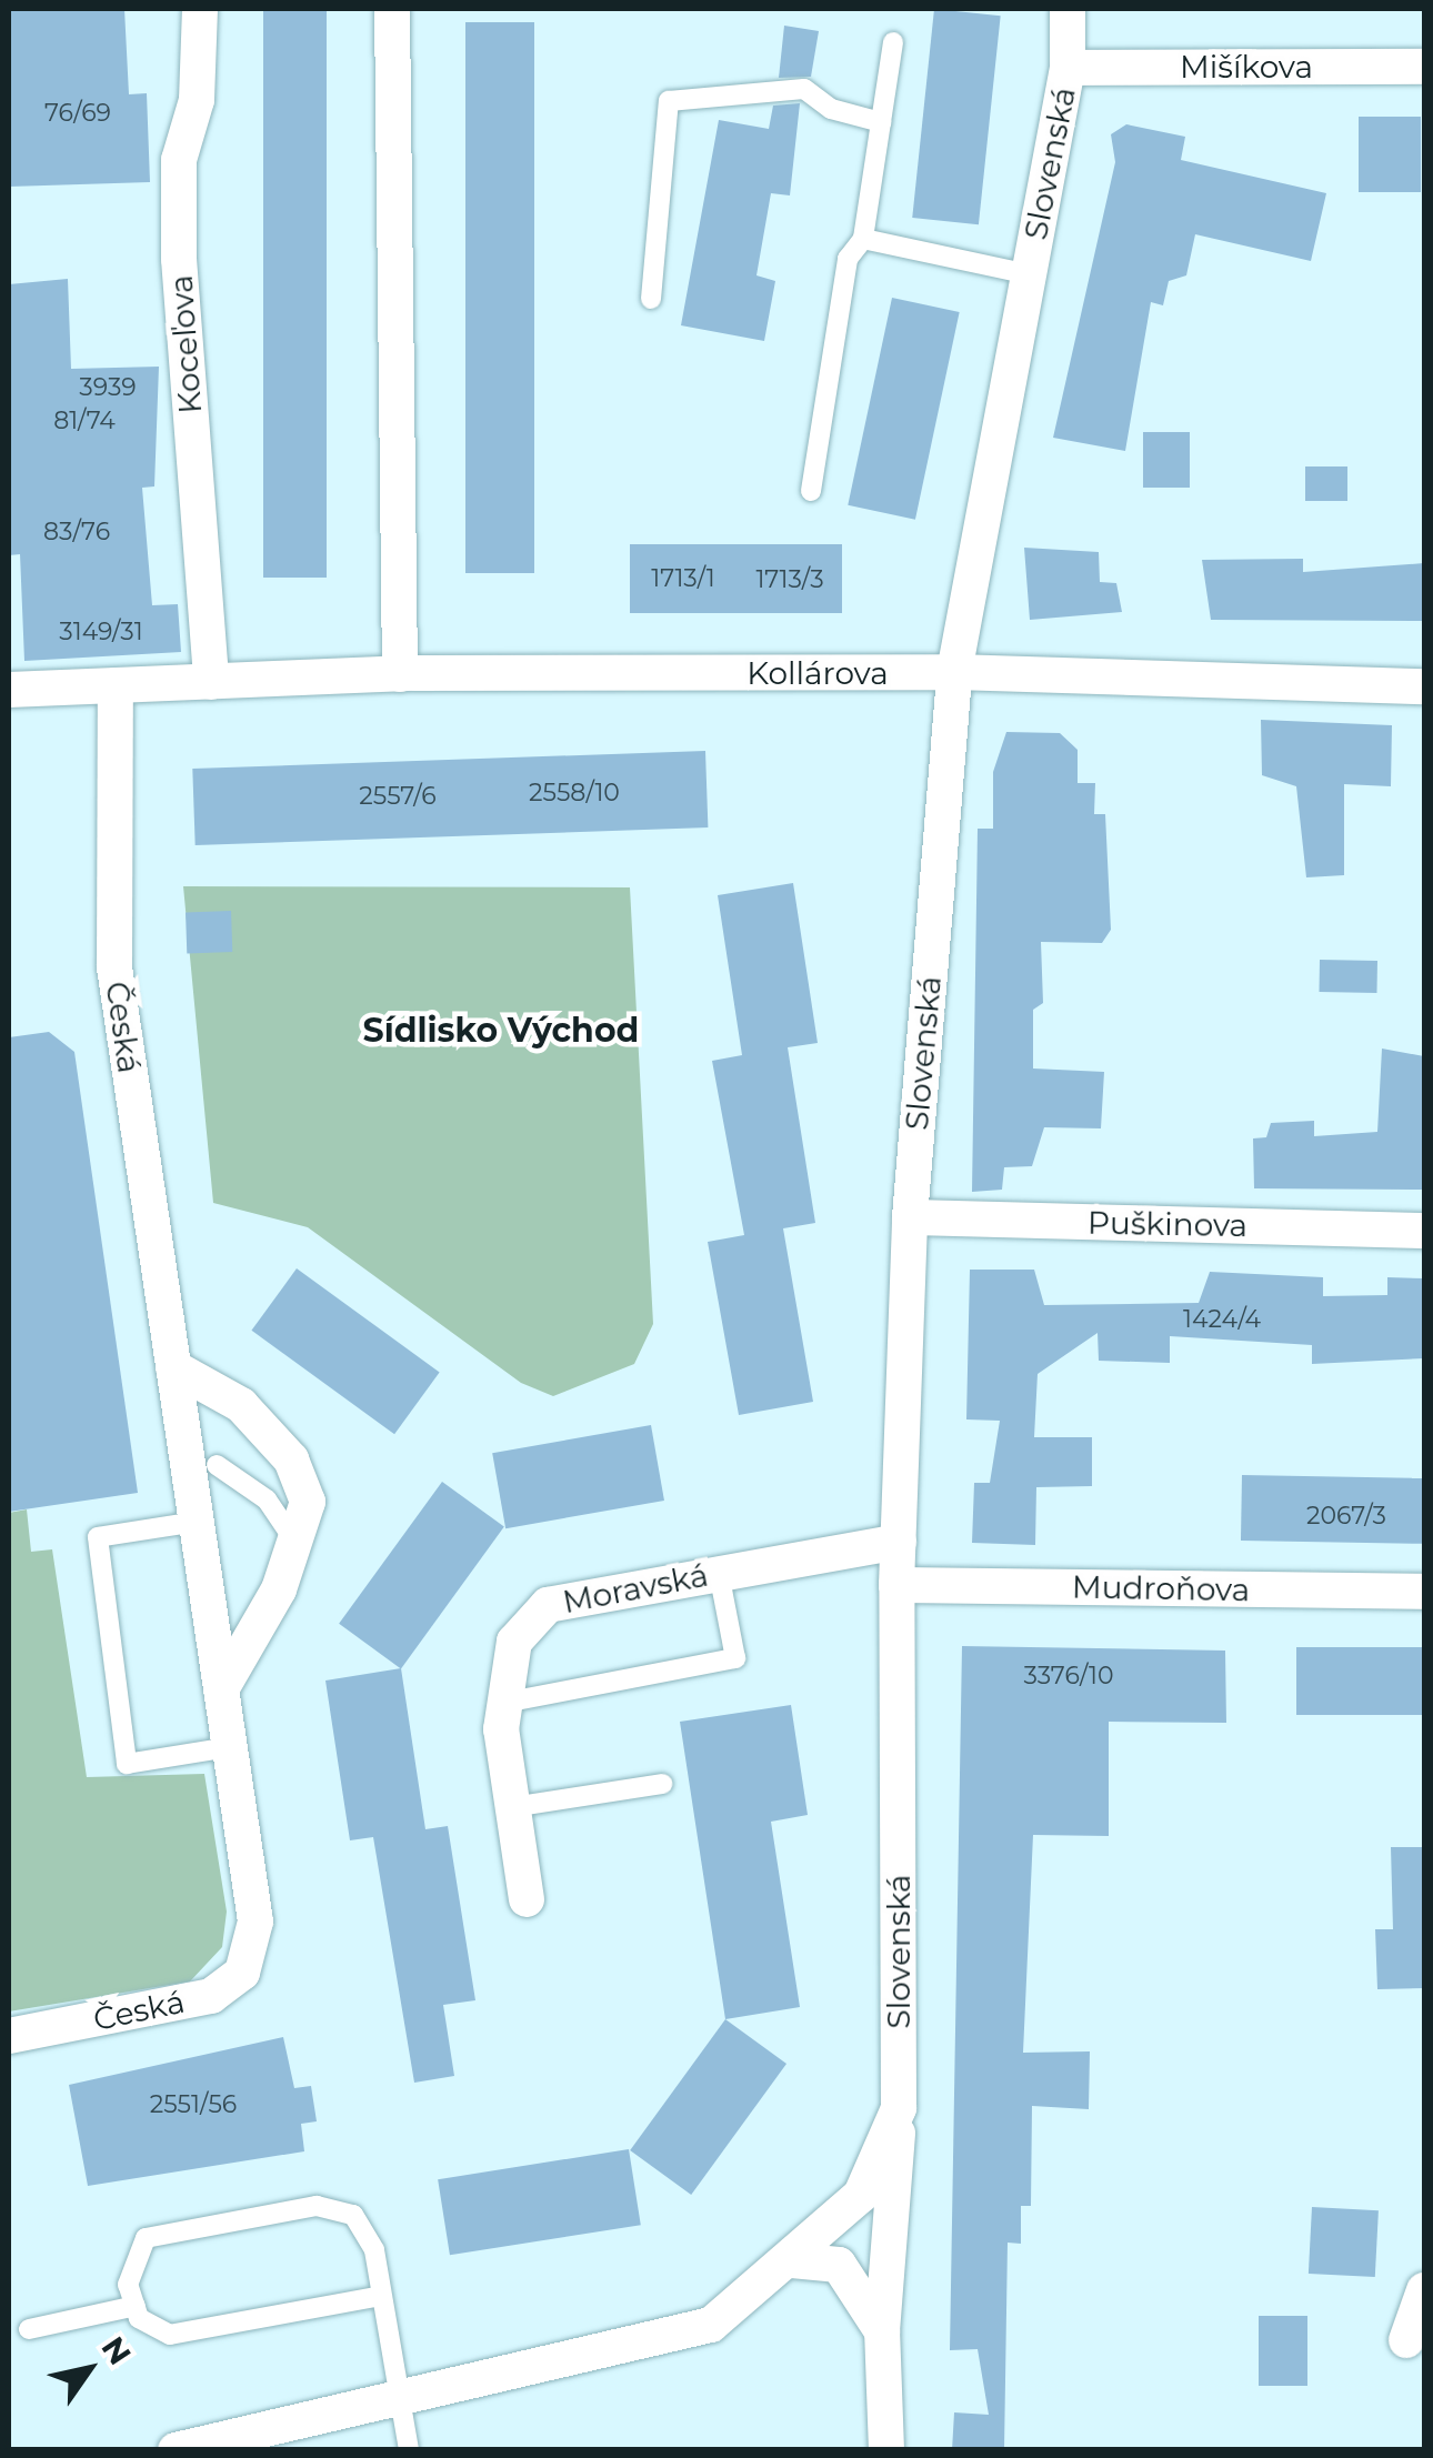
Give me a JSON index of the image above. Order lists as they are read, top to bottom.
{
  "streets": {
    "street": [
      "Mišíkova",
      "Slovenská",
      "Koceľova",
      "Kollárova",
      "Česká",
      "Puškinova",
      "Moravská",
      "Mudroňova"
    ]
  },
  "crossings": [
    ["Mišíkova", "Slovenská"],
    ["Slovenská", "Kollárova"],
    ["Slovenská", "Puškinova"],
    ["Slovenská", "Moravská"],
    ["Slovenská", "Mudroňova"],
    ["Koceľova", "Kollárova"],
    ["Kollárova", "Česká"]
  ],
  "districts": ["Sídlisko Východ"],
  "house_numbers": [
    "76/69",
    "3939",
    "81/74",
    "83/76",
    "1713/1",
    "1713/3",
    "3149/31",
    "2558/10",
    "2557/6",
    "1424/4",
    "2067/3",
    "3376/10",
    "2551/56"
  ],
  "north": "top right"
}
